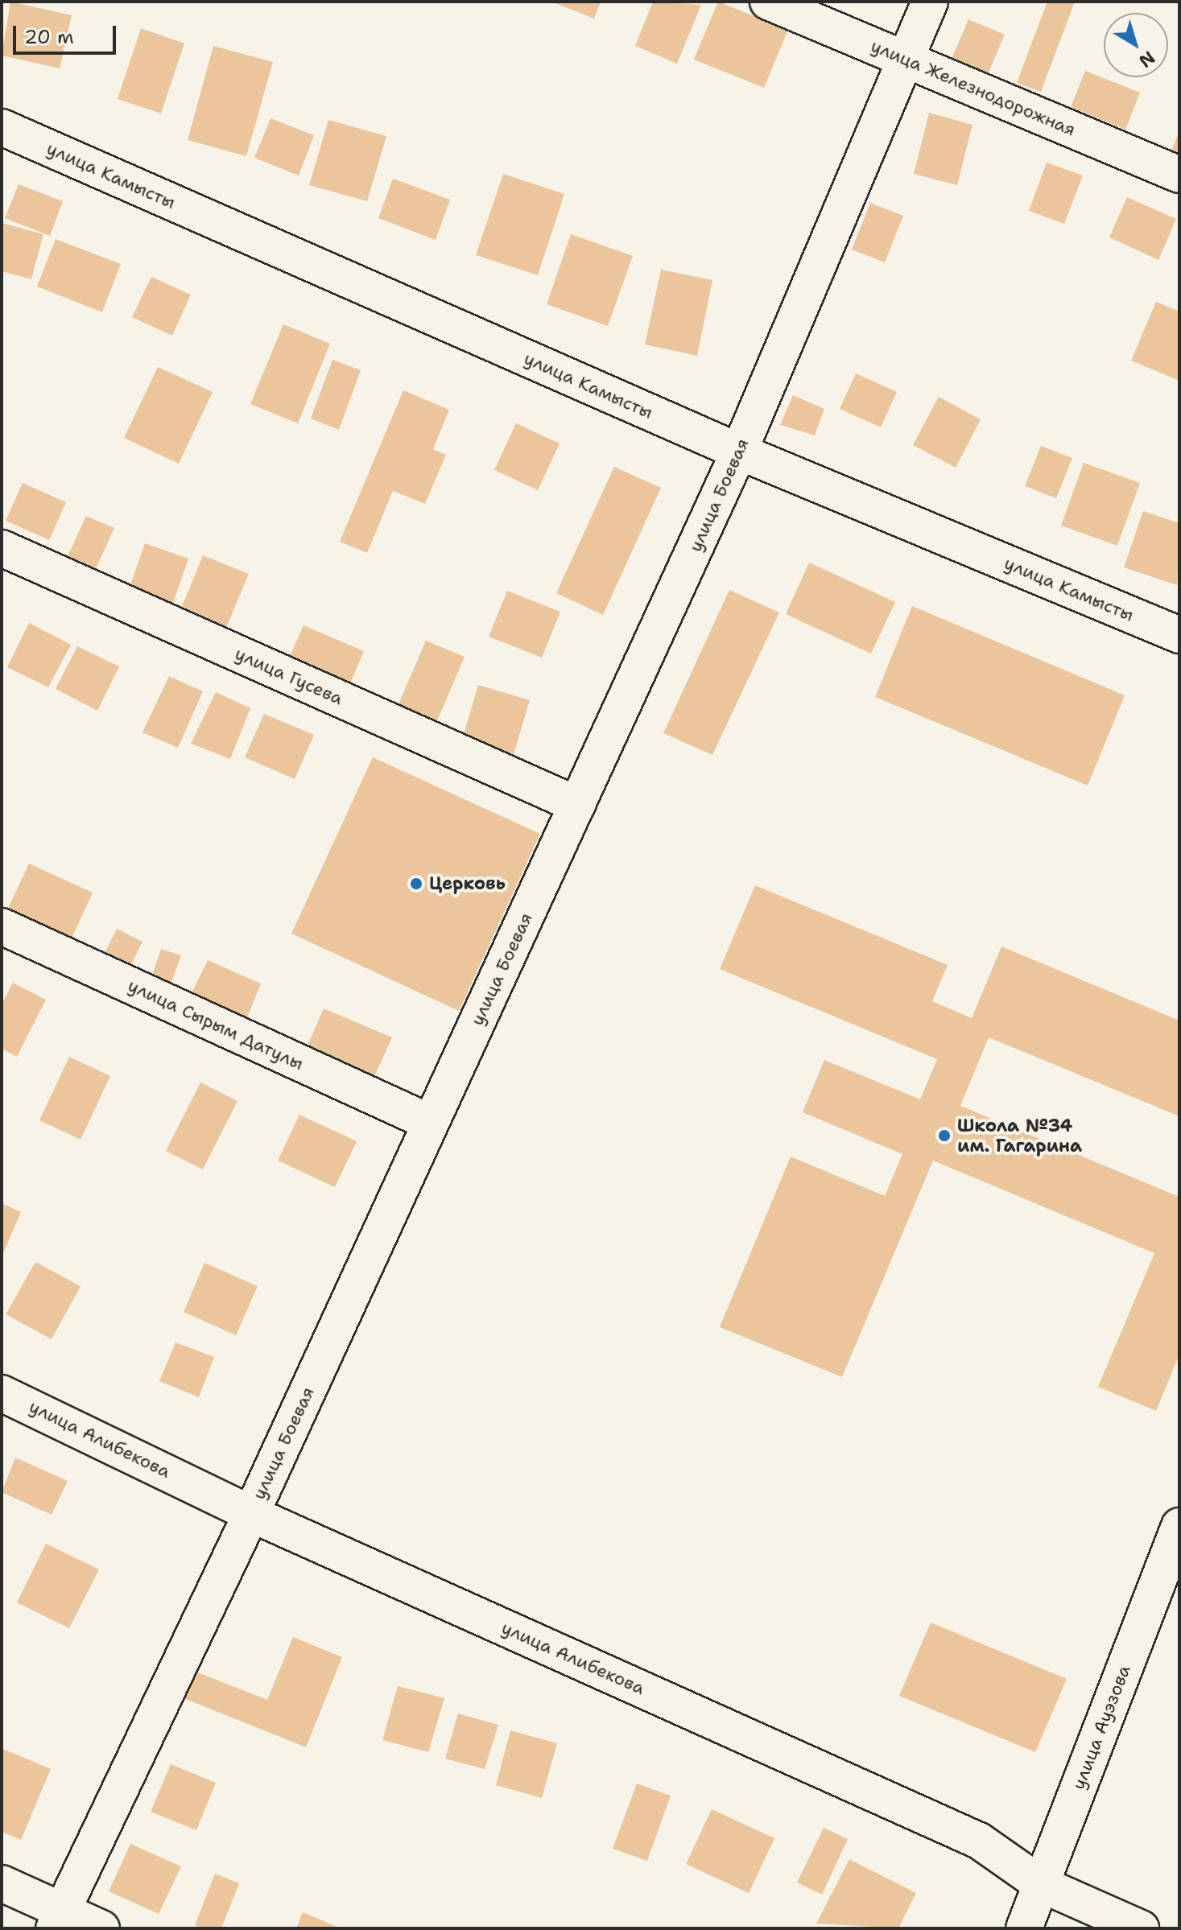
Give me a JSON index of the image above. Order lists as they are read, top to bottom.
{
  "streets": {
    "street": [
      "улица Железнодорожная",
      "улица Камысты",
      "улица Боевая",
      "улица Гусева",
      "улица Сырым Датулы",
      "улица Алибекова",
      "улица Ауэзова"
    ]
  },
  "crossings": [
    ["улица Железнодорожная", "улица Боевая"],
    ["улица Камысты", "улица Боевая"],
    ["улица Боевая", "улица Гусева"],
    ["улица Боевая", "улица Сырым Датулы"],
    ["улица Боевая", "улица Алибекова"],
    ["улица Алибекова", "улица Ауэзова"]
  ],
  "places": ["Церковь", "Школа №34 им. Гагарина"],
  "scale_bar": "20 m",
  "north": "bottom right"
}
